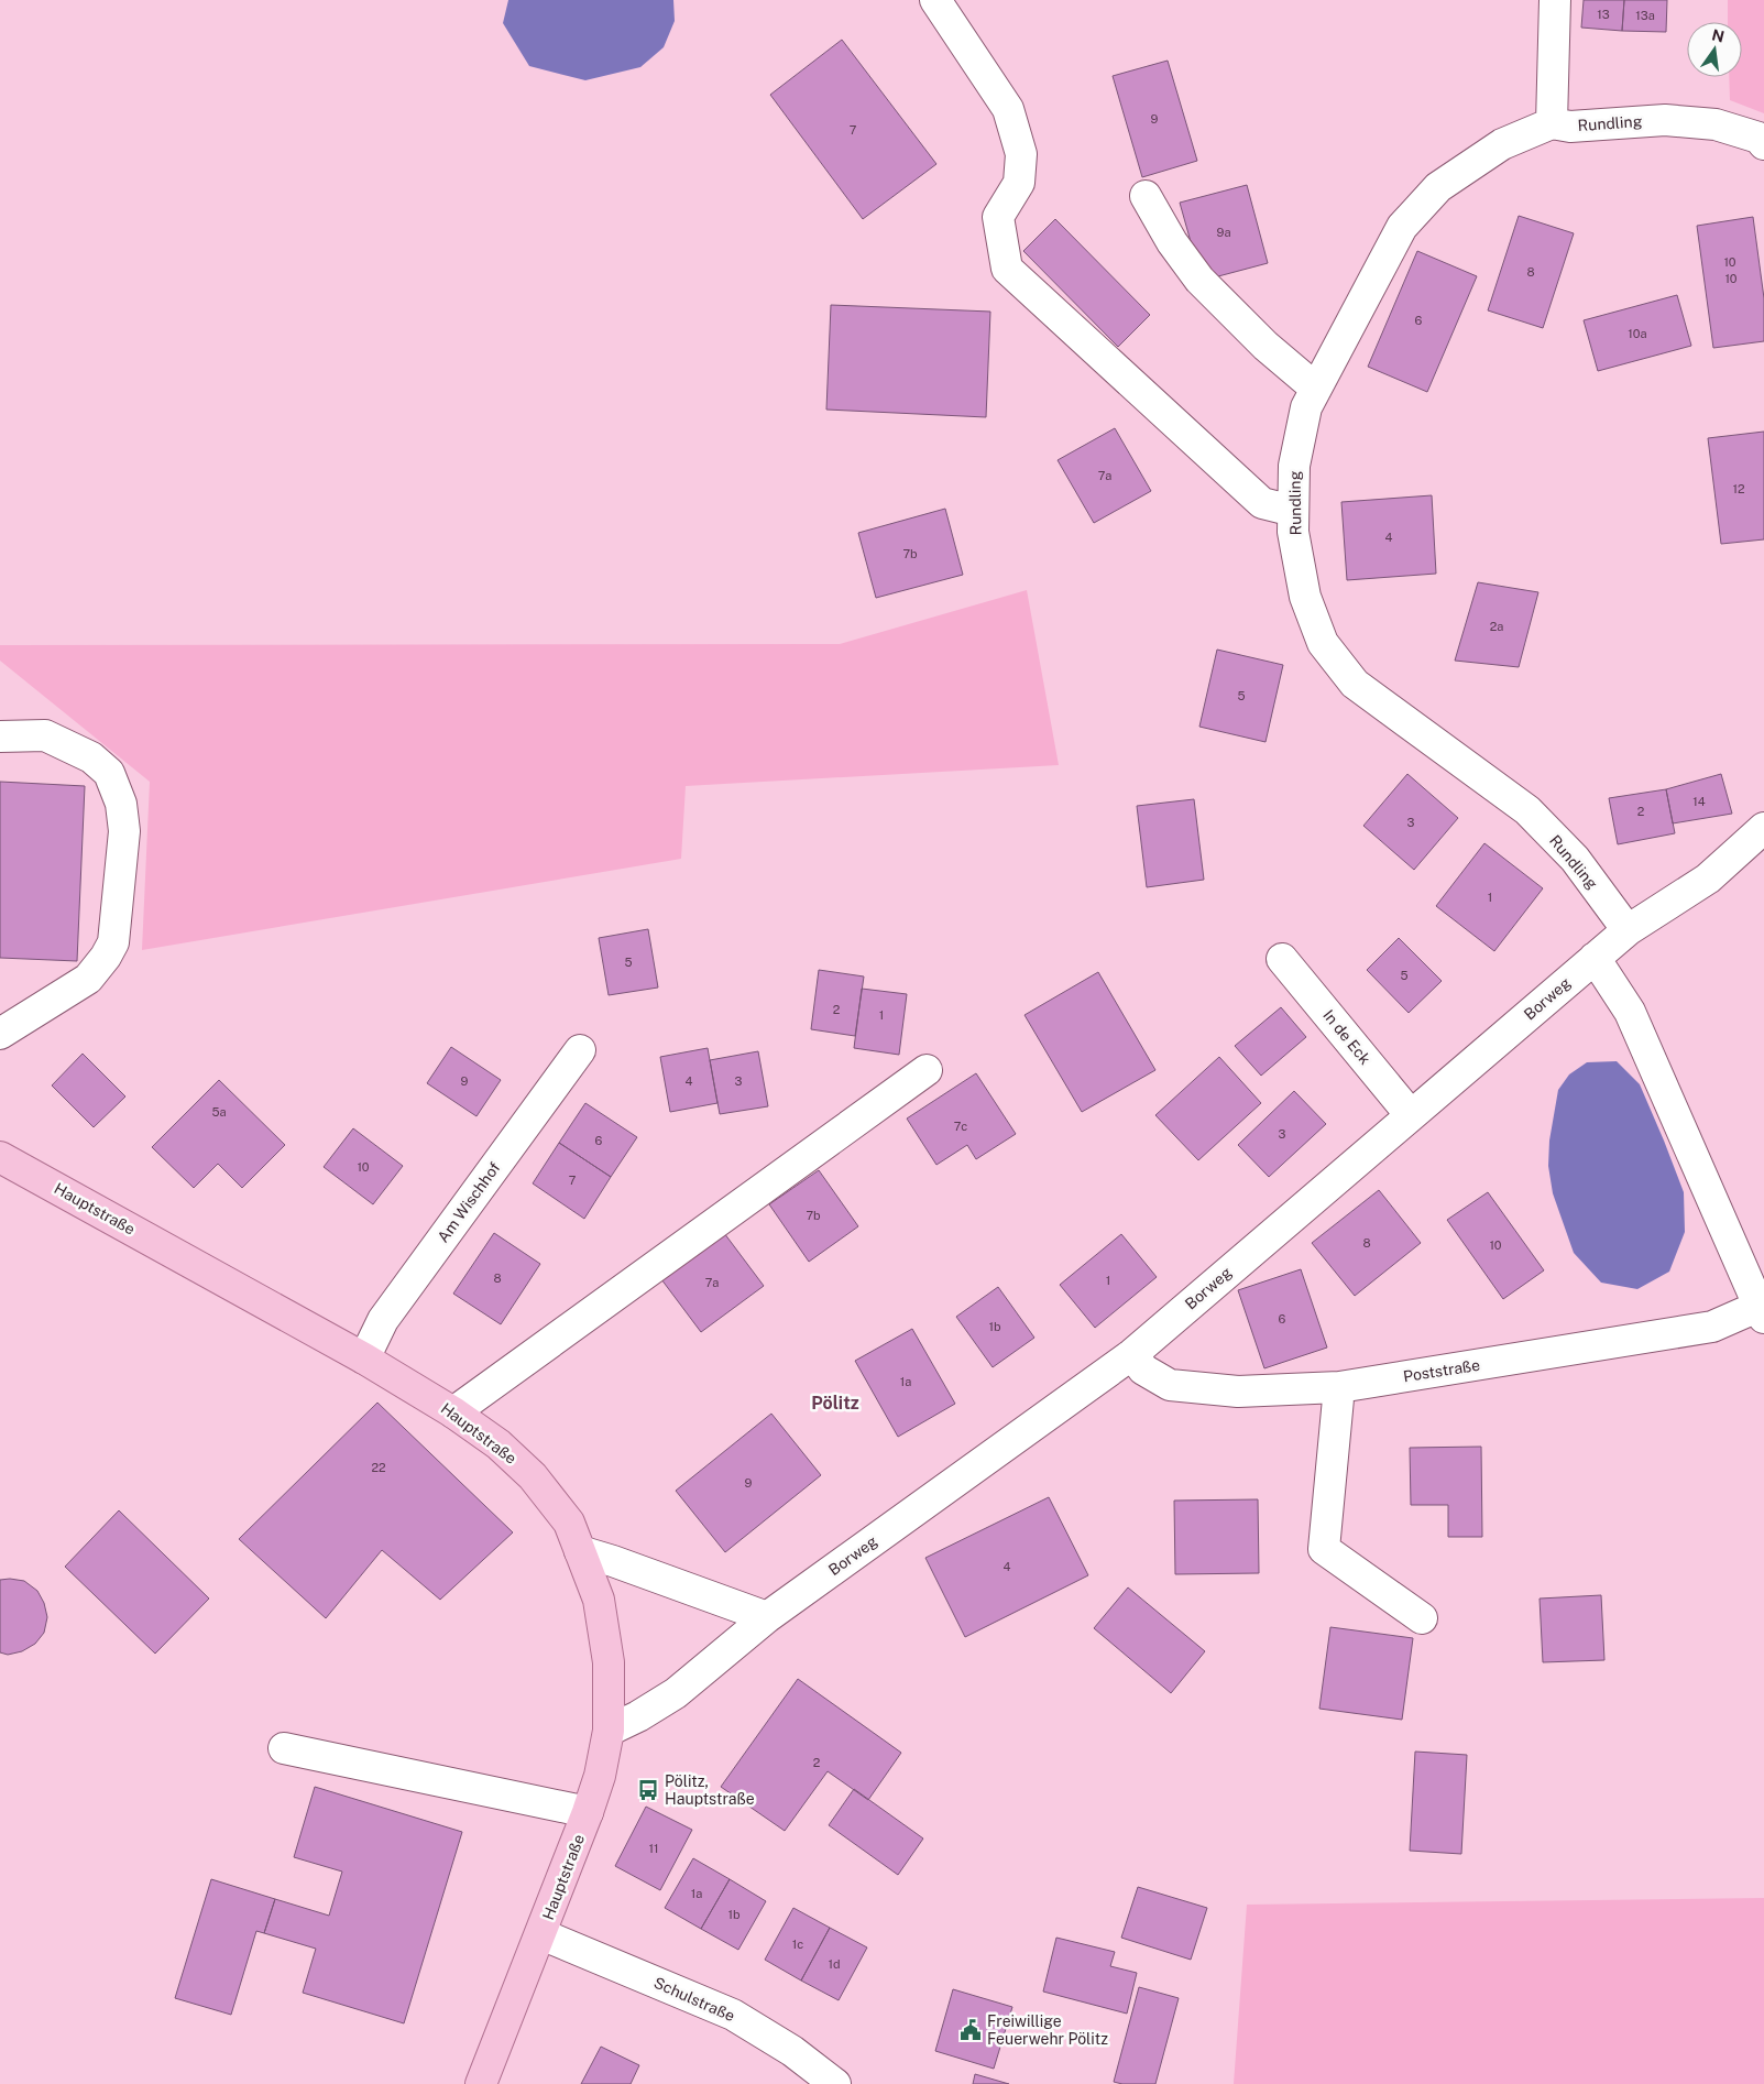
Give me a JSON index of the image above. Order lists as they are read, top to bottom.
{
  "streets": {
    "main road": ["Hauptstraße"],
    "street": [
      "Rundling",
      "Borweg",
      "In de Eck",
      "Am Wischhof",
      "Poststraße",
      "Schulstraße"
    ]
  },
  "crossings": [
    ["Rundling", "Borweg"],
    ["Borweg", "In de Eck"],
    ["Borweg", "Hauptstraße"],
    ["Borweg", "Poststraße"],
    ["Am Wischhof", "Hauptstraße"],
    ["Hauptstraße", "Schulstraße"]
  ],
  "districts": ["Pölitz"],
  "places": {
    "bus stop": ["Pölitz, Hauptstraße"],
    "public building": ["Freiwillige Feuerwehr Pölitz"]
  },
  "house_numbers": [
    "13",
    "13a",
    "9",
    "7",
    "9a",
    "10",
    "8",
    "10",
    "6",
    "10a",
    "7a",
    "12",
    "4",
    "7b",
    "2a",
    "5",
    "14",
    "2",
    "3",
    "1",
    "5",
    "5",
    "2",
    "1",
    "9",
    "4",
    "3",
    "5a",
    "7c",
    "3",
    "6",
    "10",
    "7",
    "7b",
    "8",
    "10",
    "8",
    "1",
    "7a",
    "6",
    "1b",
    "1a",
    "22",
    "9",
    "4",
    "2",
    "11",
    "1a",
    "1b",
    "1c",
    "1d"
  ],
  "north": "top"
}
